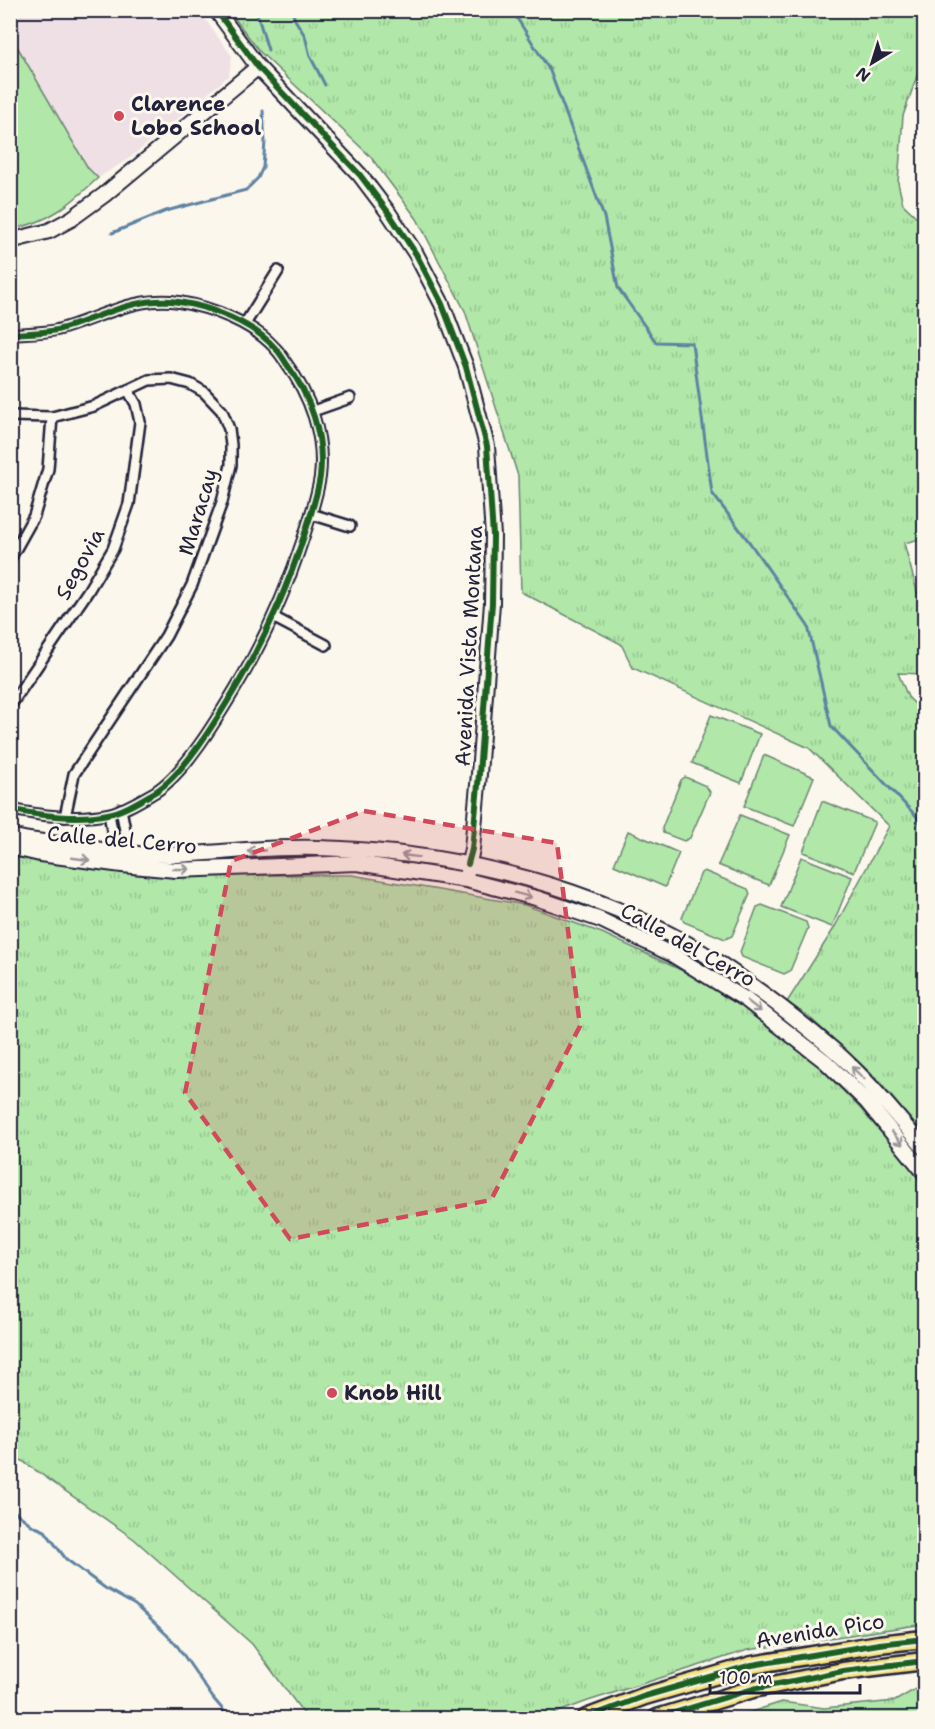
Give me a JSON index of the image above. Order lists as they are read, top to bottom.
{
  "streets": {
    "highway": ["Avenida Pico"],
    "main road": ["Avenida Vista Montana", "Calle del Cerro"],
    "street": ["Maracay", "Segovia"]
  },
  "crossings": [
    ["Maracay", "Segovia"],
    ["Avenida Vista Montana", "Calle del Cerro"]
  ],
  "places": ["Clarence Lobo School", "Knob Hill"],
  "scale_bar": "100 m",
  "north": "bottom left"
}
